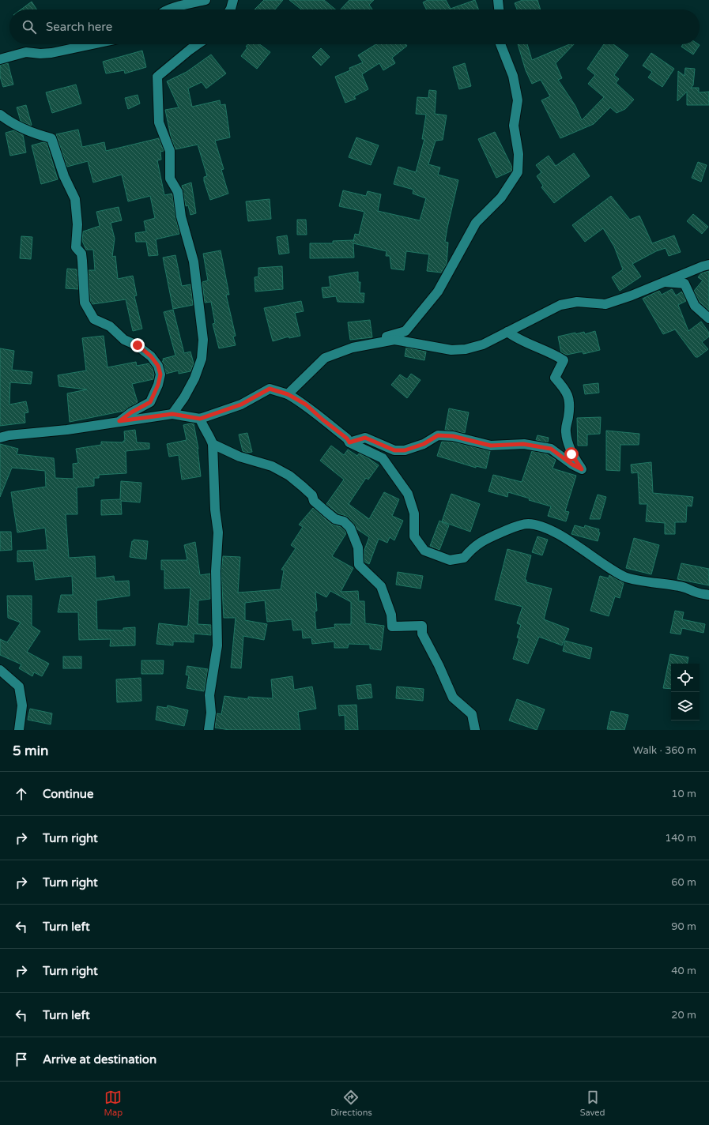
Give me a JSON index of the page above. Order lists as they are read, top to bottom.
{
  "page": {
    "search": "Search here",
    "heading": ["5 min", "Walk · 360 m"],
    "list": [
      ["Continue", "10 m"],
      ["Turn right", "140 m"],
      ["Turn right", "60 m"],
      ["Turn left", "90 m"],
      ["Turn right", "40 m"],
      ["Turn left", "20 m"],
      "Arrive at destination"
    ],
    "nav": ["Map", "Directions", "Saved"]
  }
}
